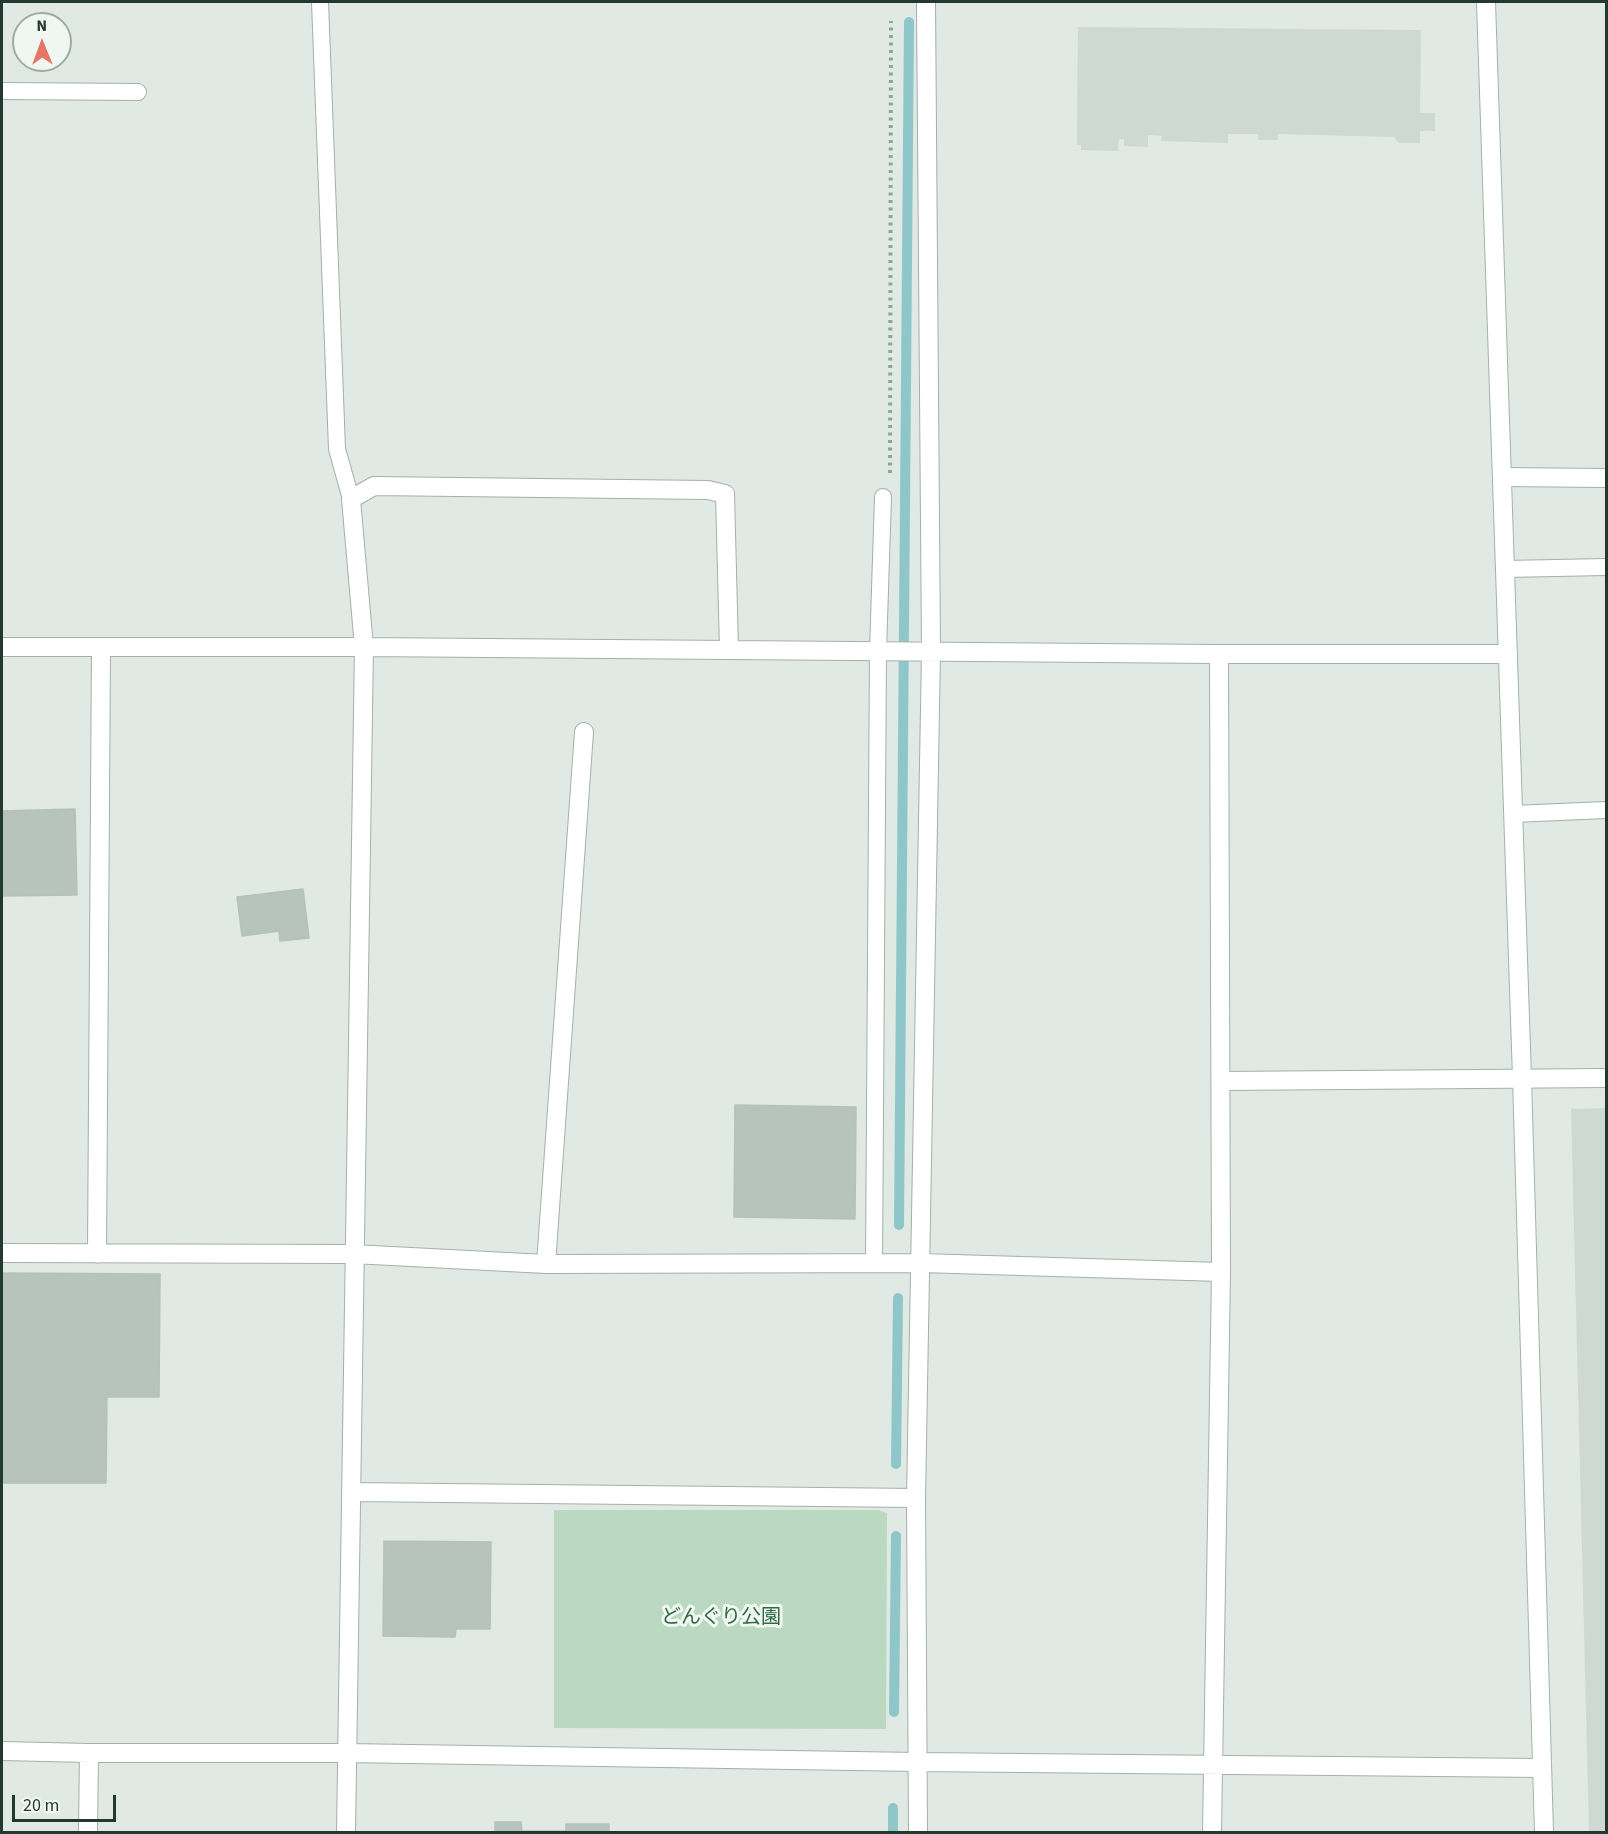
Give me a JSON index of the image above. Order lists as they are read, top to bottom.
{
  "parks": ["どんぐり公園"],
  "scale_bar": "20 m",
  "north": "top"
}
